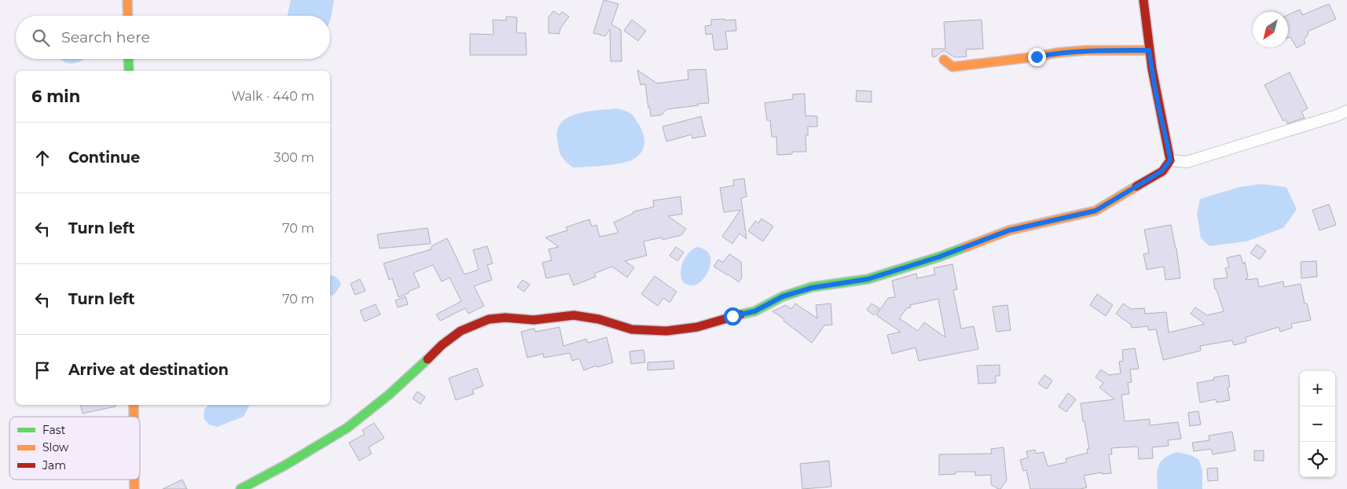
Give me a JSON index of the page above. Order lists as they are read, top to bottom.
{
  "legend": ["Fast", "Slow", "Jam"],
  "north": "bottom left",
  "page": {
    "search": "Search here",
    "heading": ["6 min", "Walk · 440 m"],
    "list": [
      ["Continue", "300 m"],
      ["Turn left", "70 m"],
      ["Turn left", "70 m"],
      "Arrive at destination"
    ],
    "map_buttons": ["+", "−"]
  }
}
